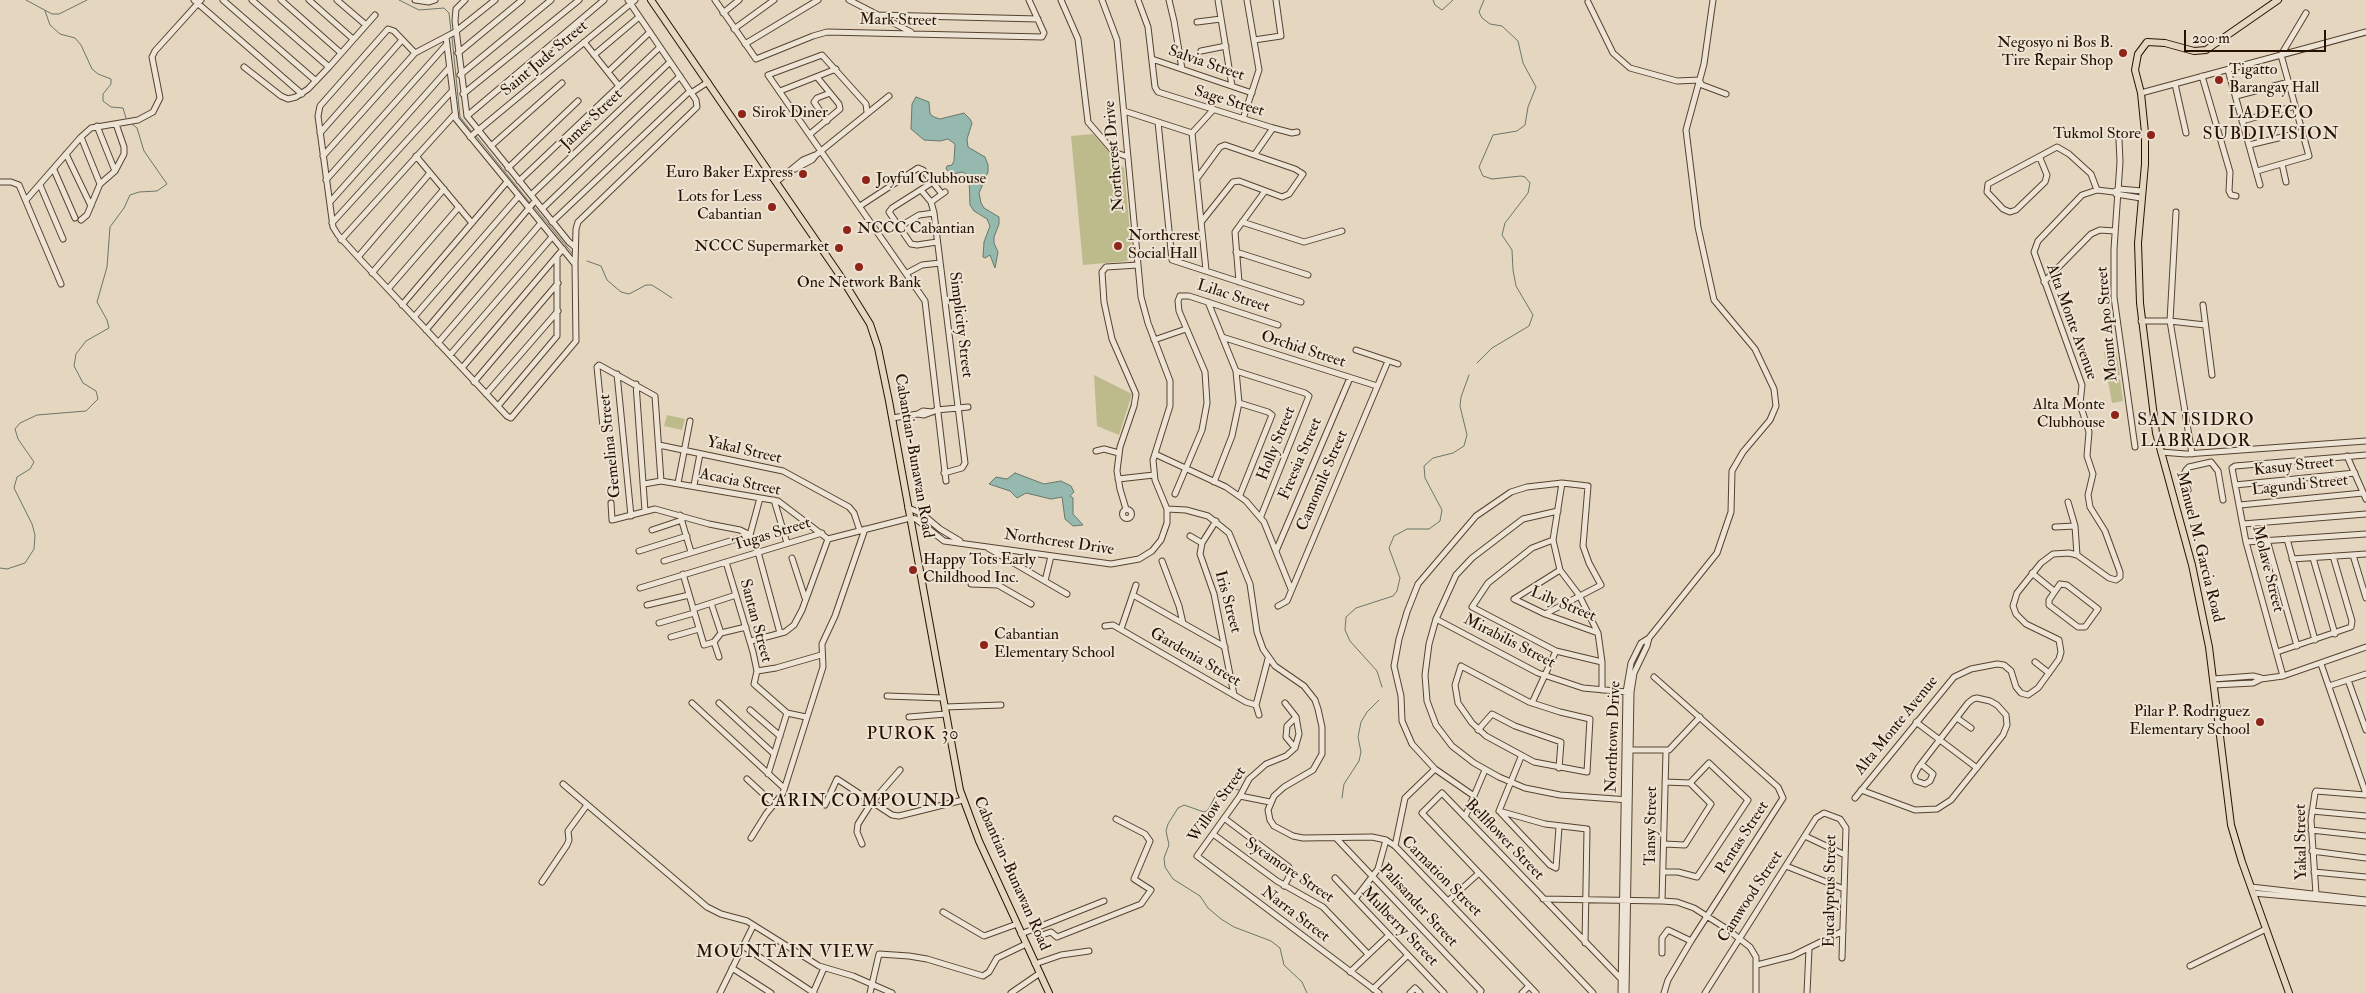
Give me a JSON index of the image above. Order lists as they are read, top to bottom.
{
  "streets": {
    "main road": ["Cabantian-Bunawan Road", "Manuel M. Garcia Road"],
    "street": [
      "Mark Street",
      "Saint Jude Street",
      "Salvia Street",
      "Sage Street",
      "James Street",
      "Northcrest Drive",
      "Lilac Street",
      "Alta Monte Avenue",
      "Mount Apo Street",
      "Simplicity Street",
      "Orchid Street",
      "Holly Street",
      "Gemelina Street",
      "Yakal Street",
      "Freesia Street",
      "Kasuy Street",
      "Camomile Street",
      "Acacia Street",
      "Lagundi Street",
      "Tugas Street",
      "Molave Street",
      "Iris Street",
      "Lily Street",
      "Santan Street",
      "Mirabilis Street",
      "Gardenia Street",
      "Northtown Drive",
      "Willow Street",
      "Tansy Street",
      "Pentas Street",
      "Bellflower Street",
      "Sycamore Street",
      "Carnation Street",
      "Eucalyptus Street",
      "Camwood Street",
      "Palisander Street",
      "Narra Street",
      "Mulberry Street"
    ]
  },
  "crossings": [
    ["Salvia Street", "Sage Street"],
    ["Northcrest Drive", "Cabantian-Bunawan Road"],
    ["Northcrest Drive", "Tugas Street"],
    ["Orchid Street", "Freesia Street"],
    ["Orchid Street", "Camomile Street"],
    ["Yakal Street", "Tugas Street"],
    ["Cabantian-Bunawan Road", "Tugas Street"],
    ["Kasuy Street", "Molave Street"],
    ["Acacia Street", "Tugas Street"],
    ["Lagundi Street", "Molave Street"],
    ["Tugas Street", "Santan Street"],
    ["Iris Street", "Gardenia Street"],
    ["Mirabilis Street", "Northtown Drive"],
    ["Northtown Drive", "Bellflower Street"],
    ["Willow Street", "Sycamore Street"],
    ["Willow Street", "Narra Street"],
    ["Carnation Street", "Palisander Street"],
    ["Eucalyptus Street", "Camwood Street"]
  ],
  "districts": [
    "LADECO SUBDIVISION",
    "SAN ISIDRO LABRADOR",
    "PUROK 30",
    "CARIN COMPOUND",
    "MOUNTAIN VIEW"
  ],
  "places": [
    "Negosyo ni Bos B. Tire Repair Shop",
    "Tigatto Barangay Hall",
    "Sirok Diner",
    "Tukmol Store",
    "Euro Baker Express",
    "Joyful Clubhouse",
    "Lots for Less Cabantian",
    "NCCC Cabantian",
    "Northcrest Social Hall",
    "NCCC Supermarket",
    "One Network Bank",
    "Alta Monte Clubhouse",
    "Happy Tots Early Childhood Inc.",
    "Cabantian Elementary School",
    "Pilar P. Rodriguez Elementary School"
  ],
  "scale_bar": "200 m"
}
